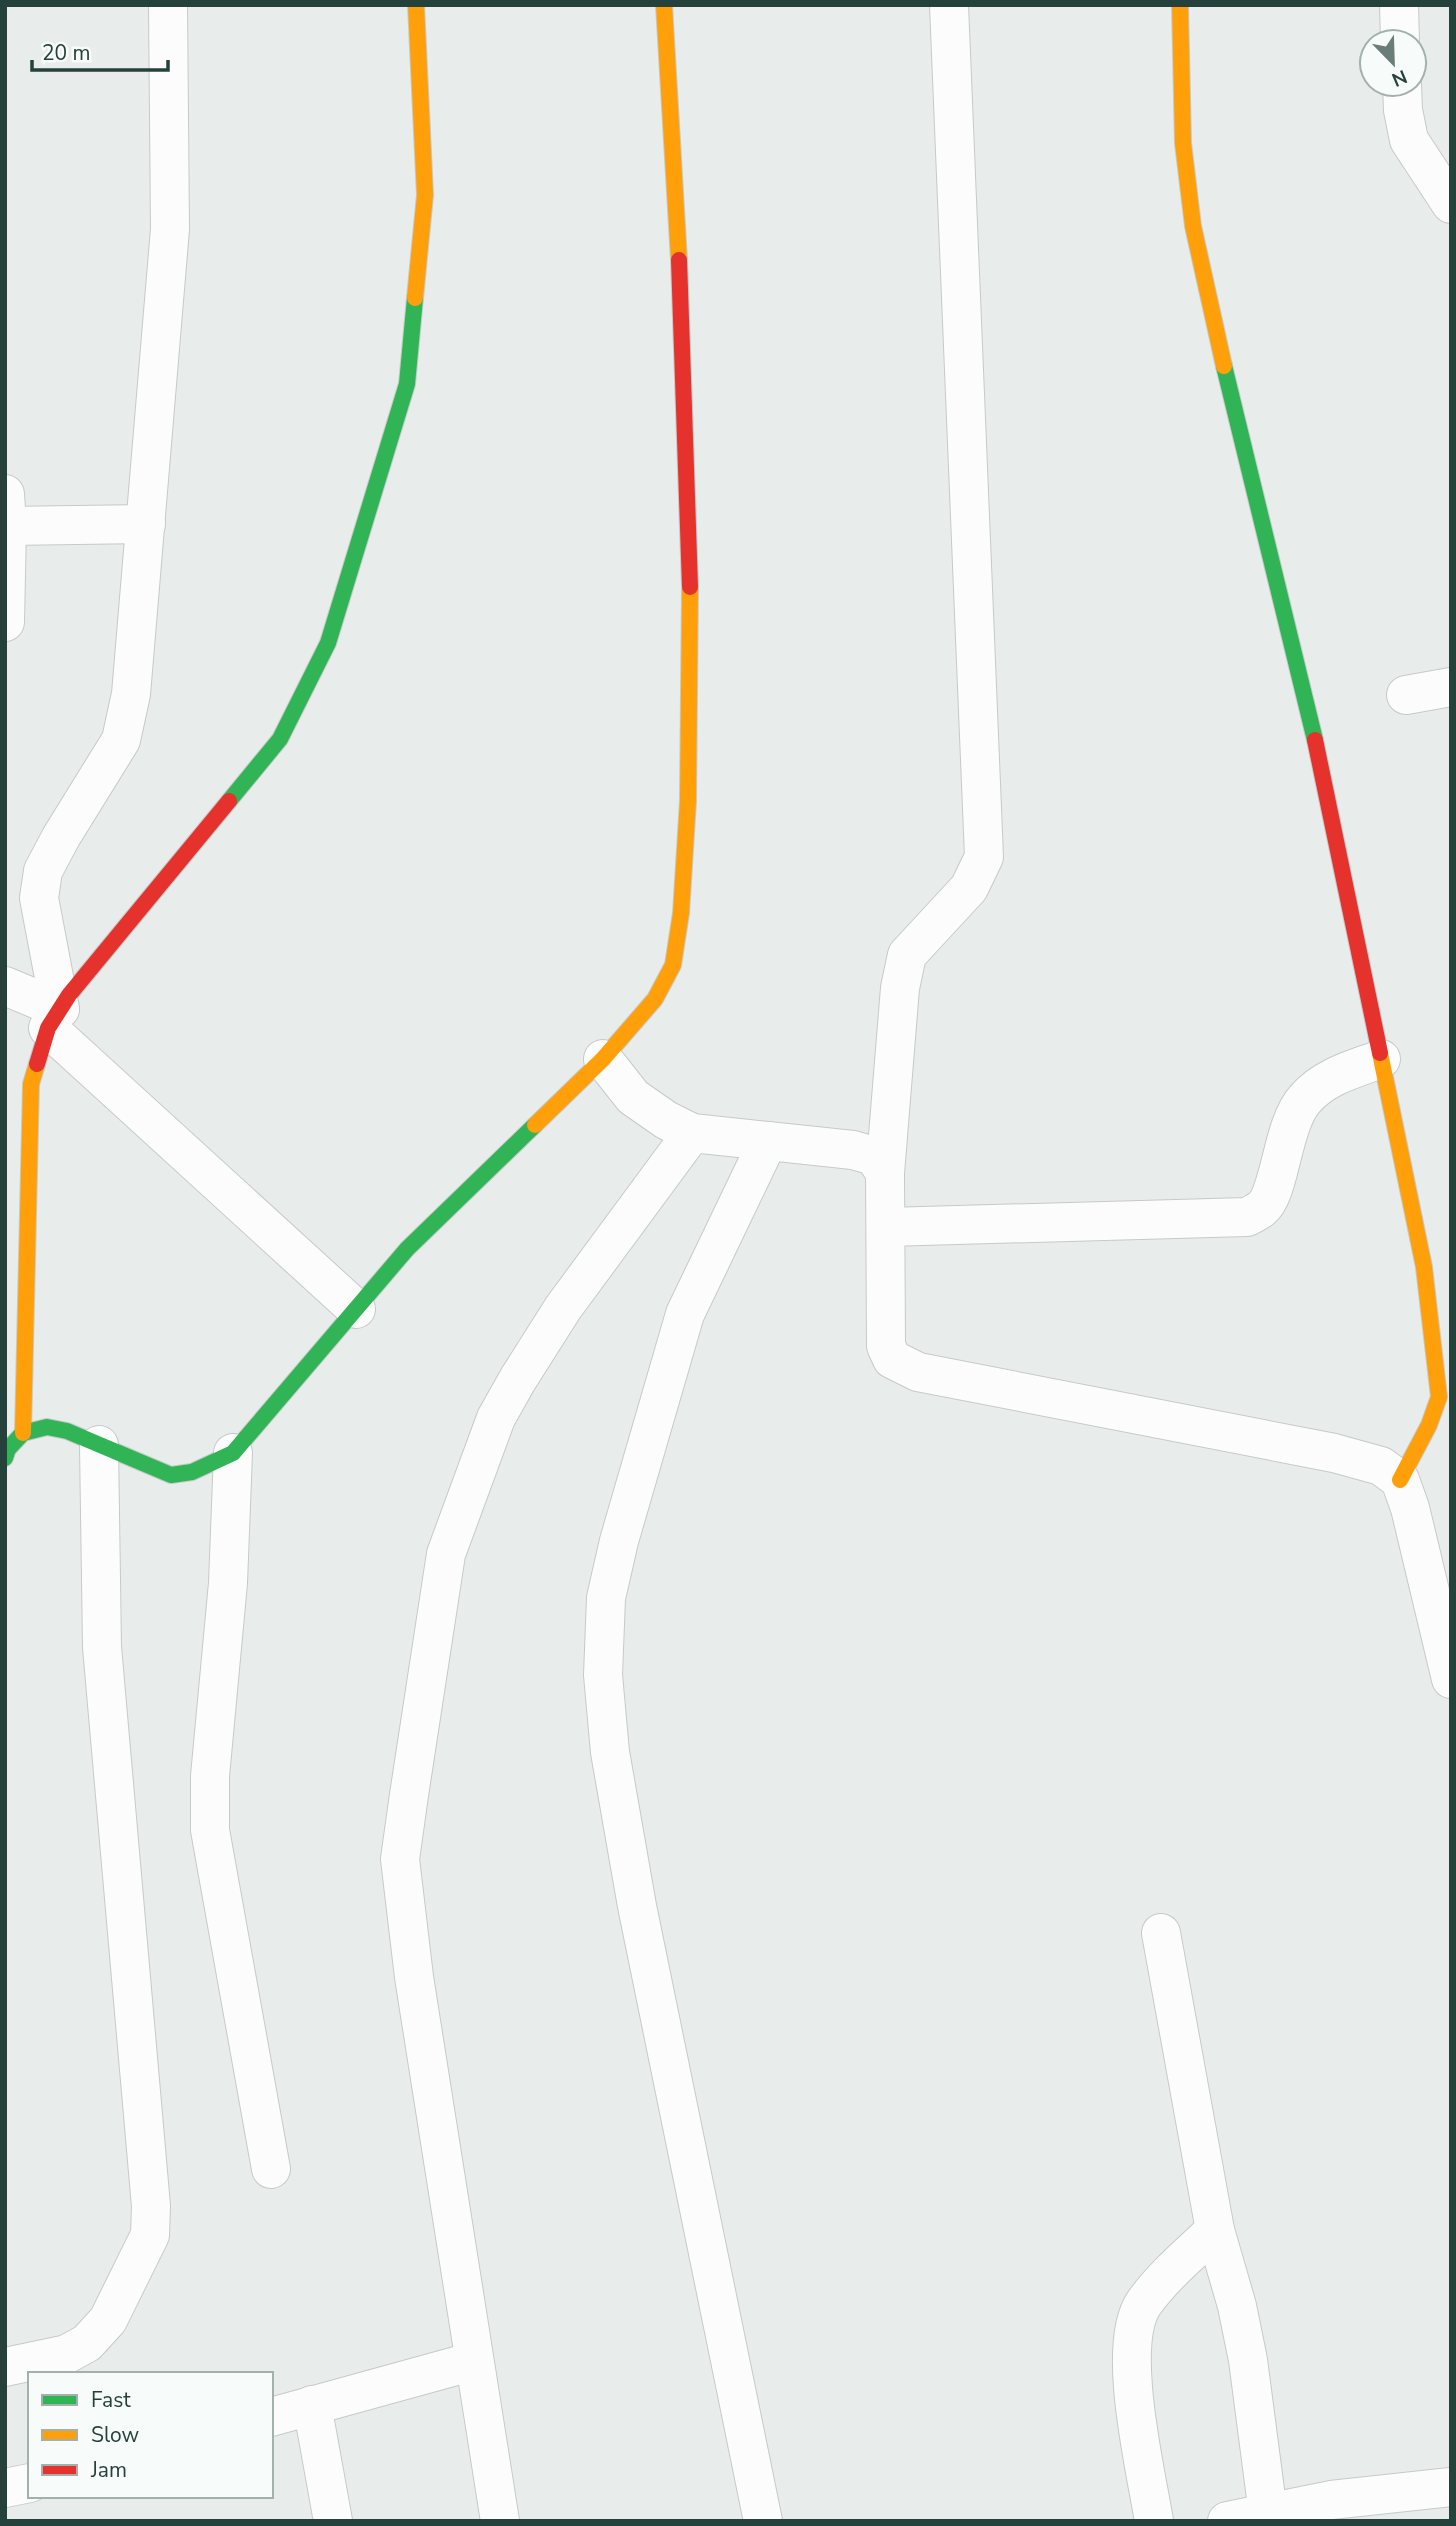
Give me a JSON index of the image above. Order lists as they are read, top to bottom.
{
  "legend": ["Fast", "Slow", "Jam"],
  "scale_bar": "20 m",
  "north": "bottom right"
}
